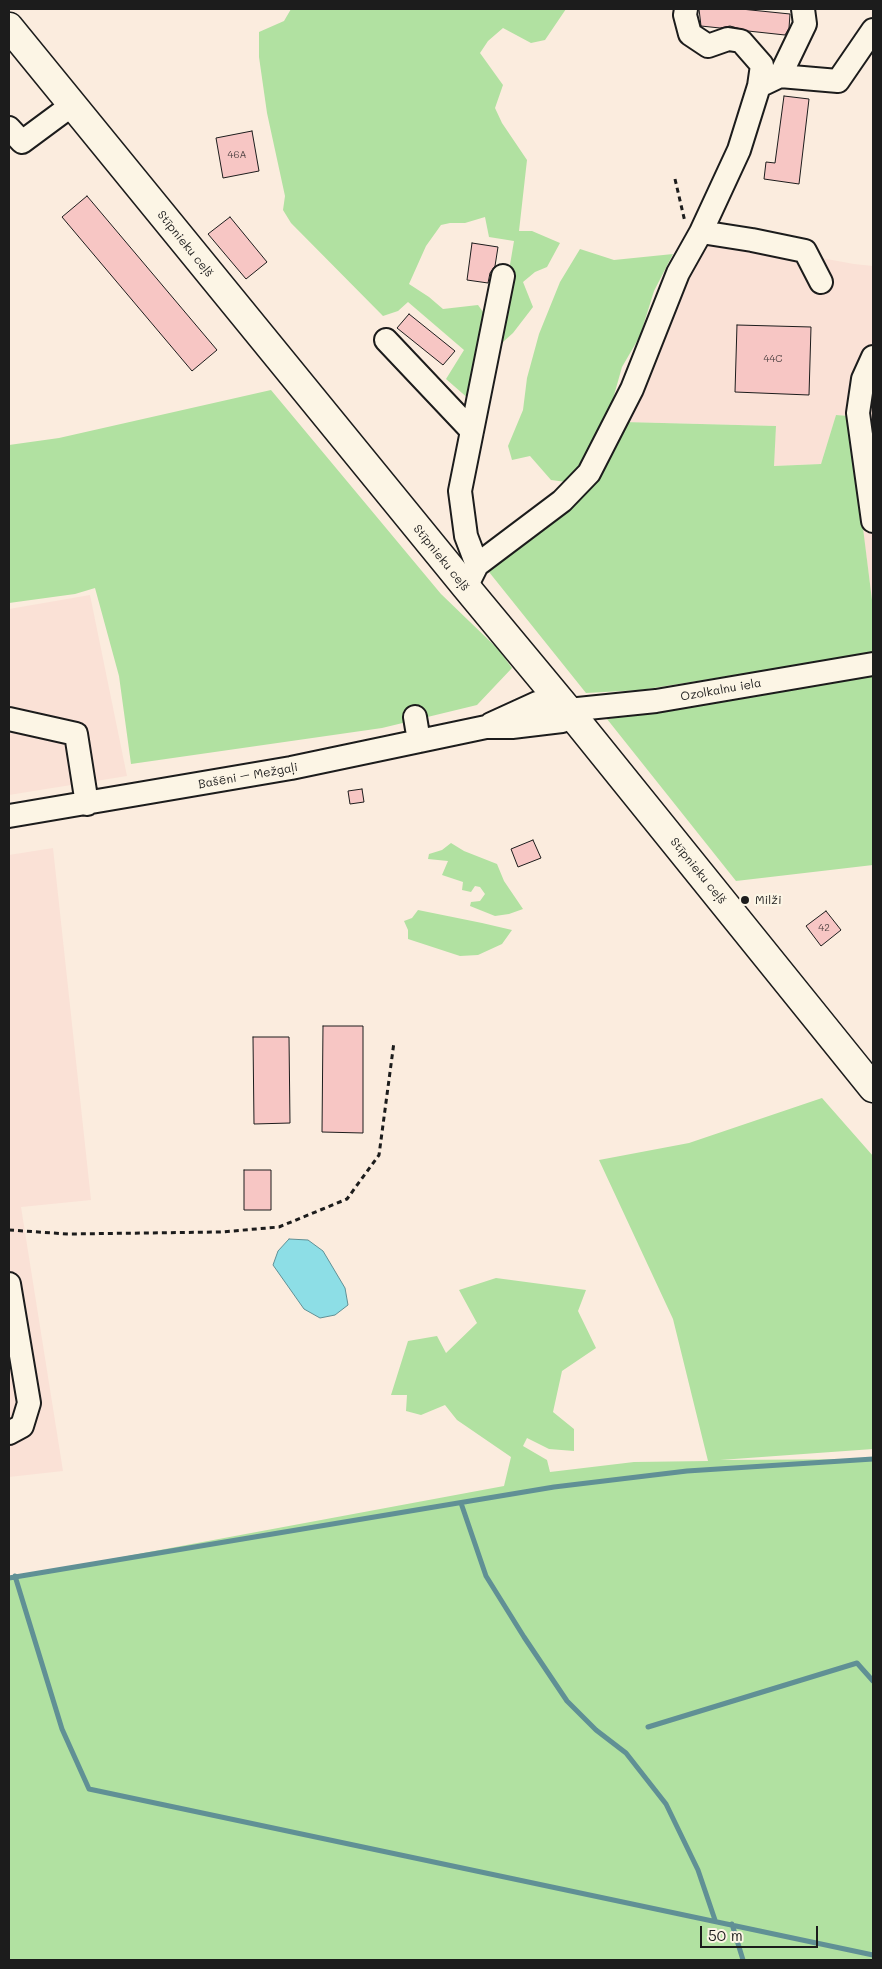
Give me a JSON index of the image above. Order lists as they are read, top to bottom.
{
  "streets": {
    "main road": ["Stīpnieku ceļš"],
    "street": ["Ozolkalnu iela", "Bašēni – Mežgaļi"]
  },
  "crossings": [
    ["Stīpnieku ceļš", "Ozolkalnu iela"],
    ["Stīpnieku ceļš", "Bašēni – Mežgaļi"],
    ["Ozolkalnu iela", "Bašēni – Mežgaļi"]
  ],
  "places": ["Milži"],
  "house_numbers": ["46A", "44C", "42"],
  "scale_bar": "50 m"
}
